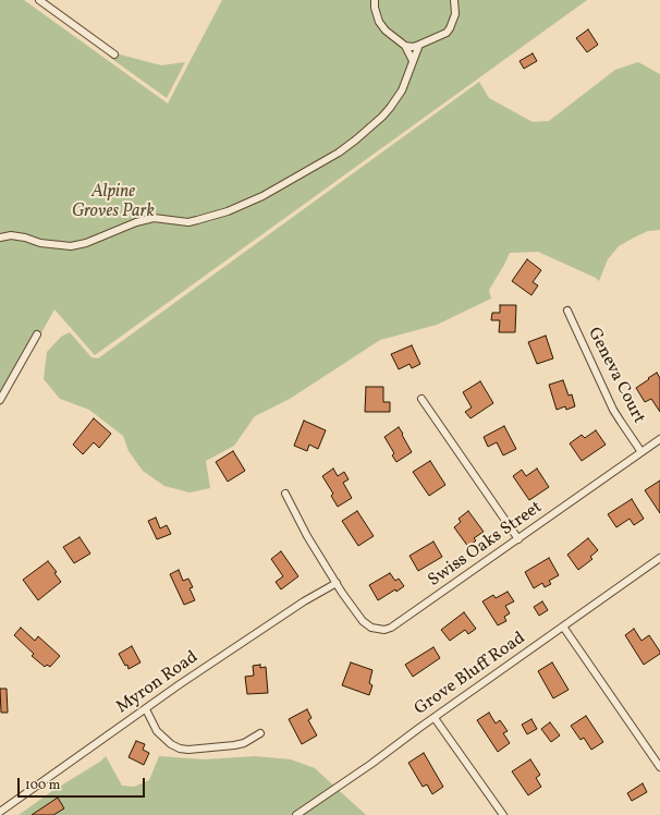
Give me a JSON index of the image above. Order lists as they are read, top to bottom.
{
  "streets": {
    "street": [
      "Geneva Court",
      "Swiss Oaks Street",
      "Grove Bluff Road",
      "Myron Road"
    ]
  },
  "crossings": [
    ["Geneva Court", "Swiss Oaks Street"],
    ["Swiss Oaks Street", "Myron Road"]
  ],
  "parks": ["Alpine Groves Park"],
  "scale_bar": "100 m"
}
